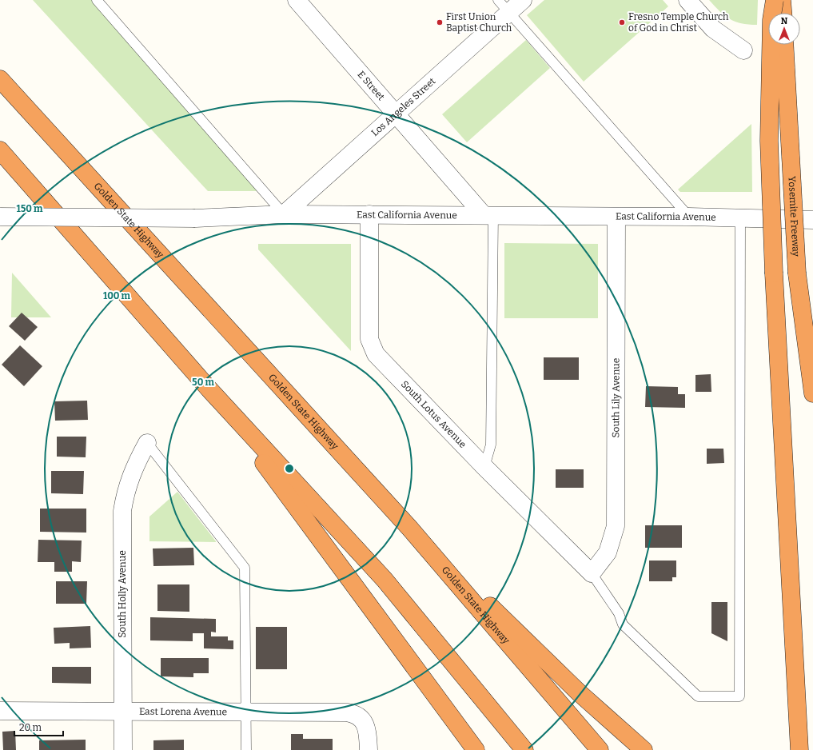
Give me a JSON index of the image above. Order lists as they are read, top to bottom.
{
  "streets": {
    "highway": ["Yosemite Freeway", "Golden State Highway"],
    "street": [
      "E Street",
      "Los Angeles Street",
      "East California Avenue",
      "South Lily Avenue",
      "South Lotus Avenue",
      "South Holly Avenue",
      "East Lorena Avenue"
    ]
  },
  "crossings": [
    ["E Street", "Los Angeles Street"],
    ["E Street", "East California Avenue"],
    ["Los Angeles Street", "East California Avenue"],
    ["East California Avenue", "South Lily Avenue"],
    ["East California Avenue", "South Lotus Avenue"],
    ["South Lily Avenue", "South Lotus Avenue"],
    ["South Holly Avenue", "East Lorena Avenue"]
  ],
  "places": ["First Union Baptist Church", "Fresno Temple Church of God in Christ"],
  "scale_bar": "20 m",
  "north": "top",
  "rings": ["150 m", "100 m", "50 m"]
}
